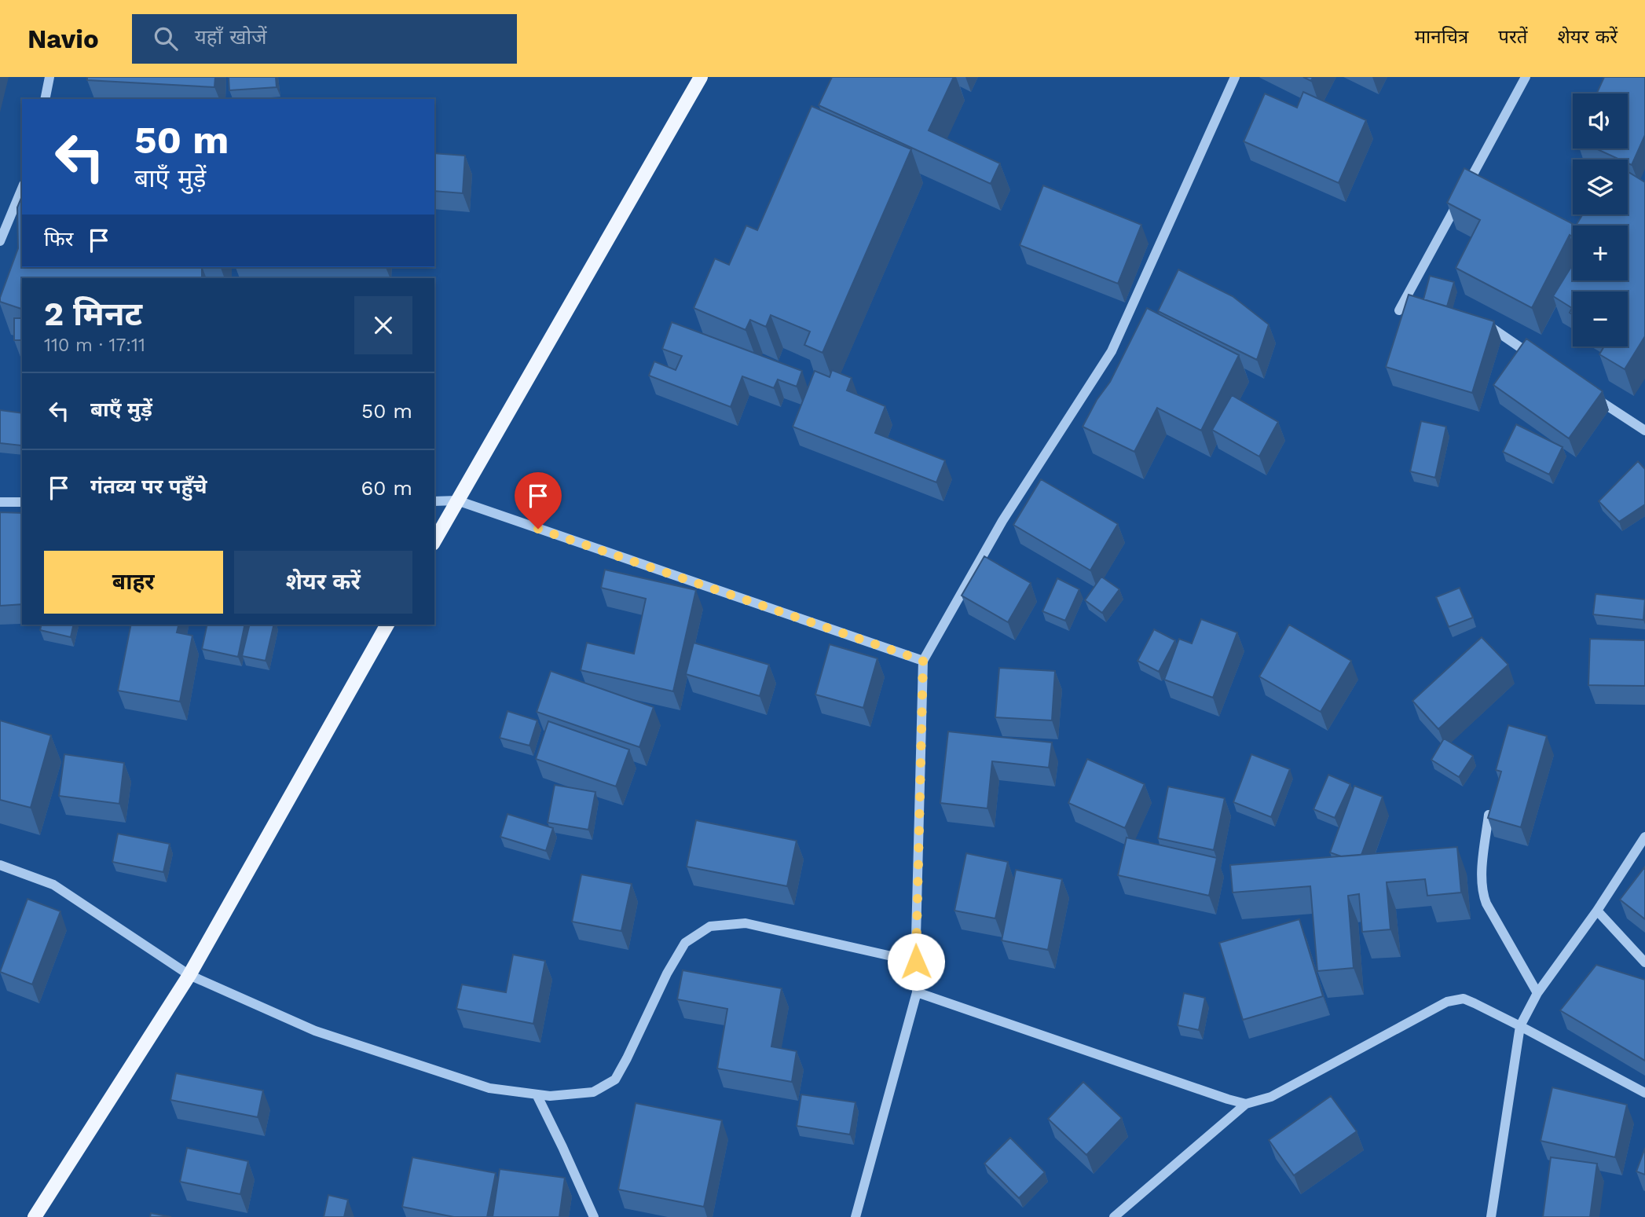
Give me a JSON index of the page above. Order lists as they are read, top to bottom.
{
  "page": {
    "header": "Navio",
    "search": "यहाँ खोजें",
    "nav": ["मानचित्र", "परतें", "शेयर करें"],
    "map_buttons": ["+", "−"],
    "turn": ["50 m", "बाएँ मुड़ें"],
    "then": "फिर",
    "heading": ["2 मिनट", "110 m · 17:11"],
    "list": [
      {
        "name": "बाएँ मुड़ें",
        "value": "50 m"
      },
      {
        "name": "गंतव्य पर पहुँचे",
        "value": "60 m"
      }
    ],
    "buttons": ["बाहर", "शेयर करें"]
  }
}
